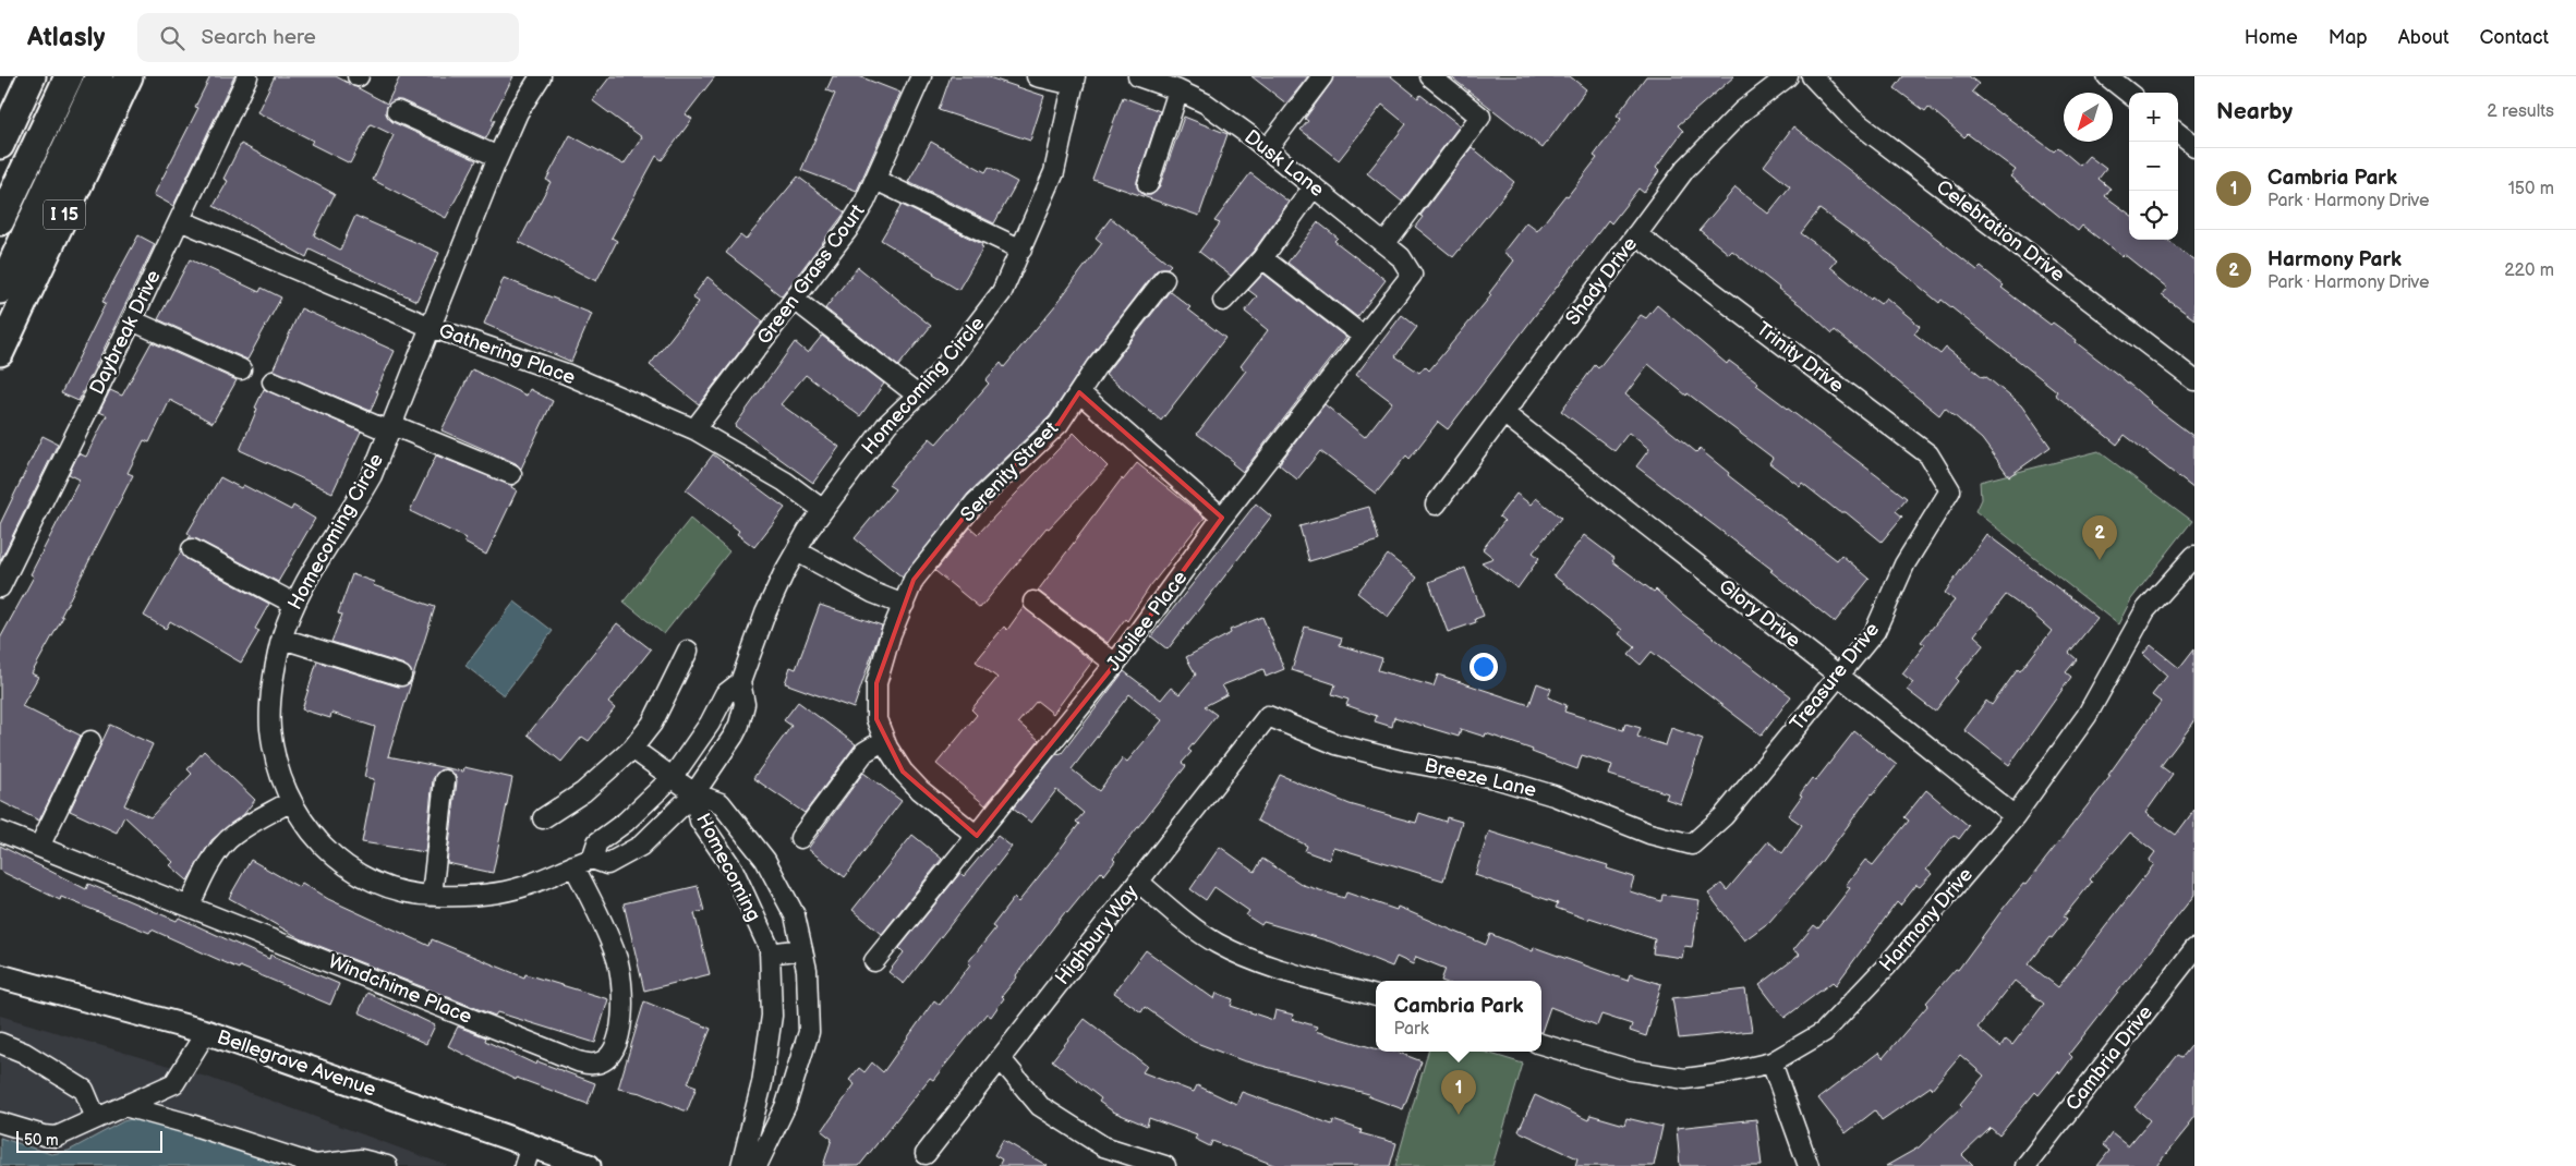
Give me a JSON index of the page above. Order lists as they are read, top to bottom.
{
  "streets": {
    "highway": ["I 15"],
    "main road": ["Bellegrave Avenue"],
    "street": [
      "Dusk Lane",
      "Celebration Drive",
      "Green Grass Court",
      "Shady Drive",
      "Daybreak Drive",
      "Gathering Place",
      "Trinity Drive",
      "Homecoming Circle",
      "Serenity Street",
      "Glory Drive",
      "Jubilee Place",
      "Treasure Drive",
      "Breeze Lane",
      "Homecoming",
      "Harmony Drive",
      "Highbury Way",
      "Windchime Place",
      "Cambria Drive"
    ]
  },
  "crossings": [
    ["Dusk Lane", "Jubilee Place"],
    ["Green Grass Court", "Gathering Place"],
    ["Shady Drive", "Trinity Drive"],
    ["Shady Drive", "Glory Drive"],
    ["Daybreak Drive", "Gathering Place"],
    ["Gathering Place", "Homecoming Circle"],
    ["Trinity Drive", "Treasure Drive"],
    ["Homecoming Circle", "Homecoming"],
    ["Homecoming Circle", "Windchime Place"],
    ["Serenity Street", "Jubilee Place"],
    ["Glory Drive", "Treasure Drive"],
    ["Glory Drive", "Harmony Drive"],
    ["Treasure Drive", "Breeze Lane"],
    ["Breeze Lane", "Highbury Way"]
  ],
  "scale_bar": "50 m",
  "north": "bottom left",
  "page": {
    "header": "Atlasly",
    "search": "Search here",
    "nav": [
      "Home",
      "Map",
      "About",
      "Contact"
    ],
    "heading": ["Nearby", "2 results"],
    "map_buttons": ["+", "−"],
    "list": [
      {
        "mark": "1",
        "name": "Cambria Park",
        "note": "Park · Harmony Drive",
        "value": "150 m"
      },
      {
        "mark": "2",
        "name": "Harmony Park",
        "note": "Park · Harmony Drive",
        "value": "220 m"
      }
    ],
    "pins": ["2", "1"],
    "popup": ["Cambria Park", "Park"],
    "scale": "50 m"
  }
}
